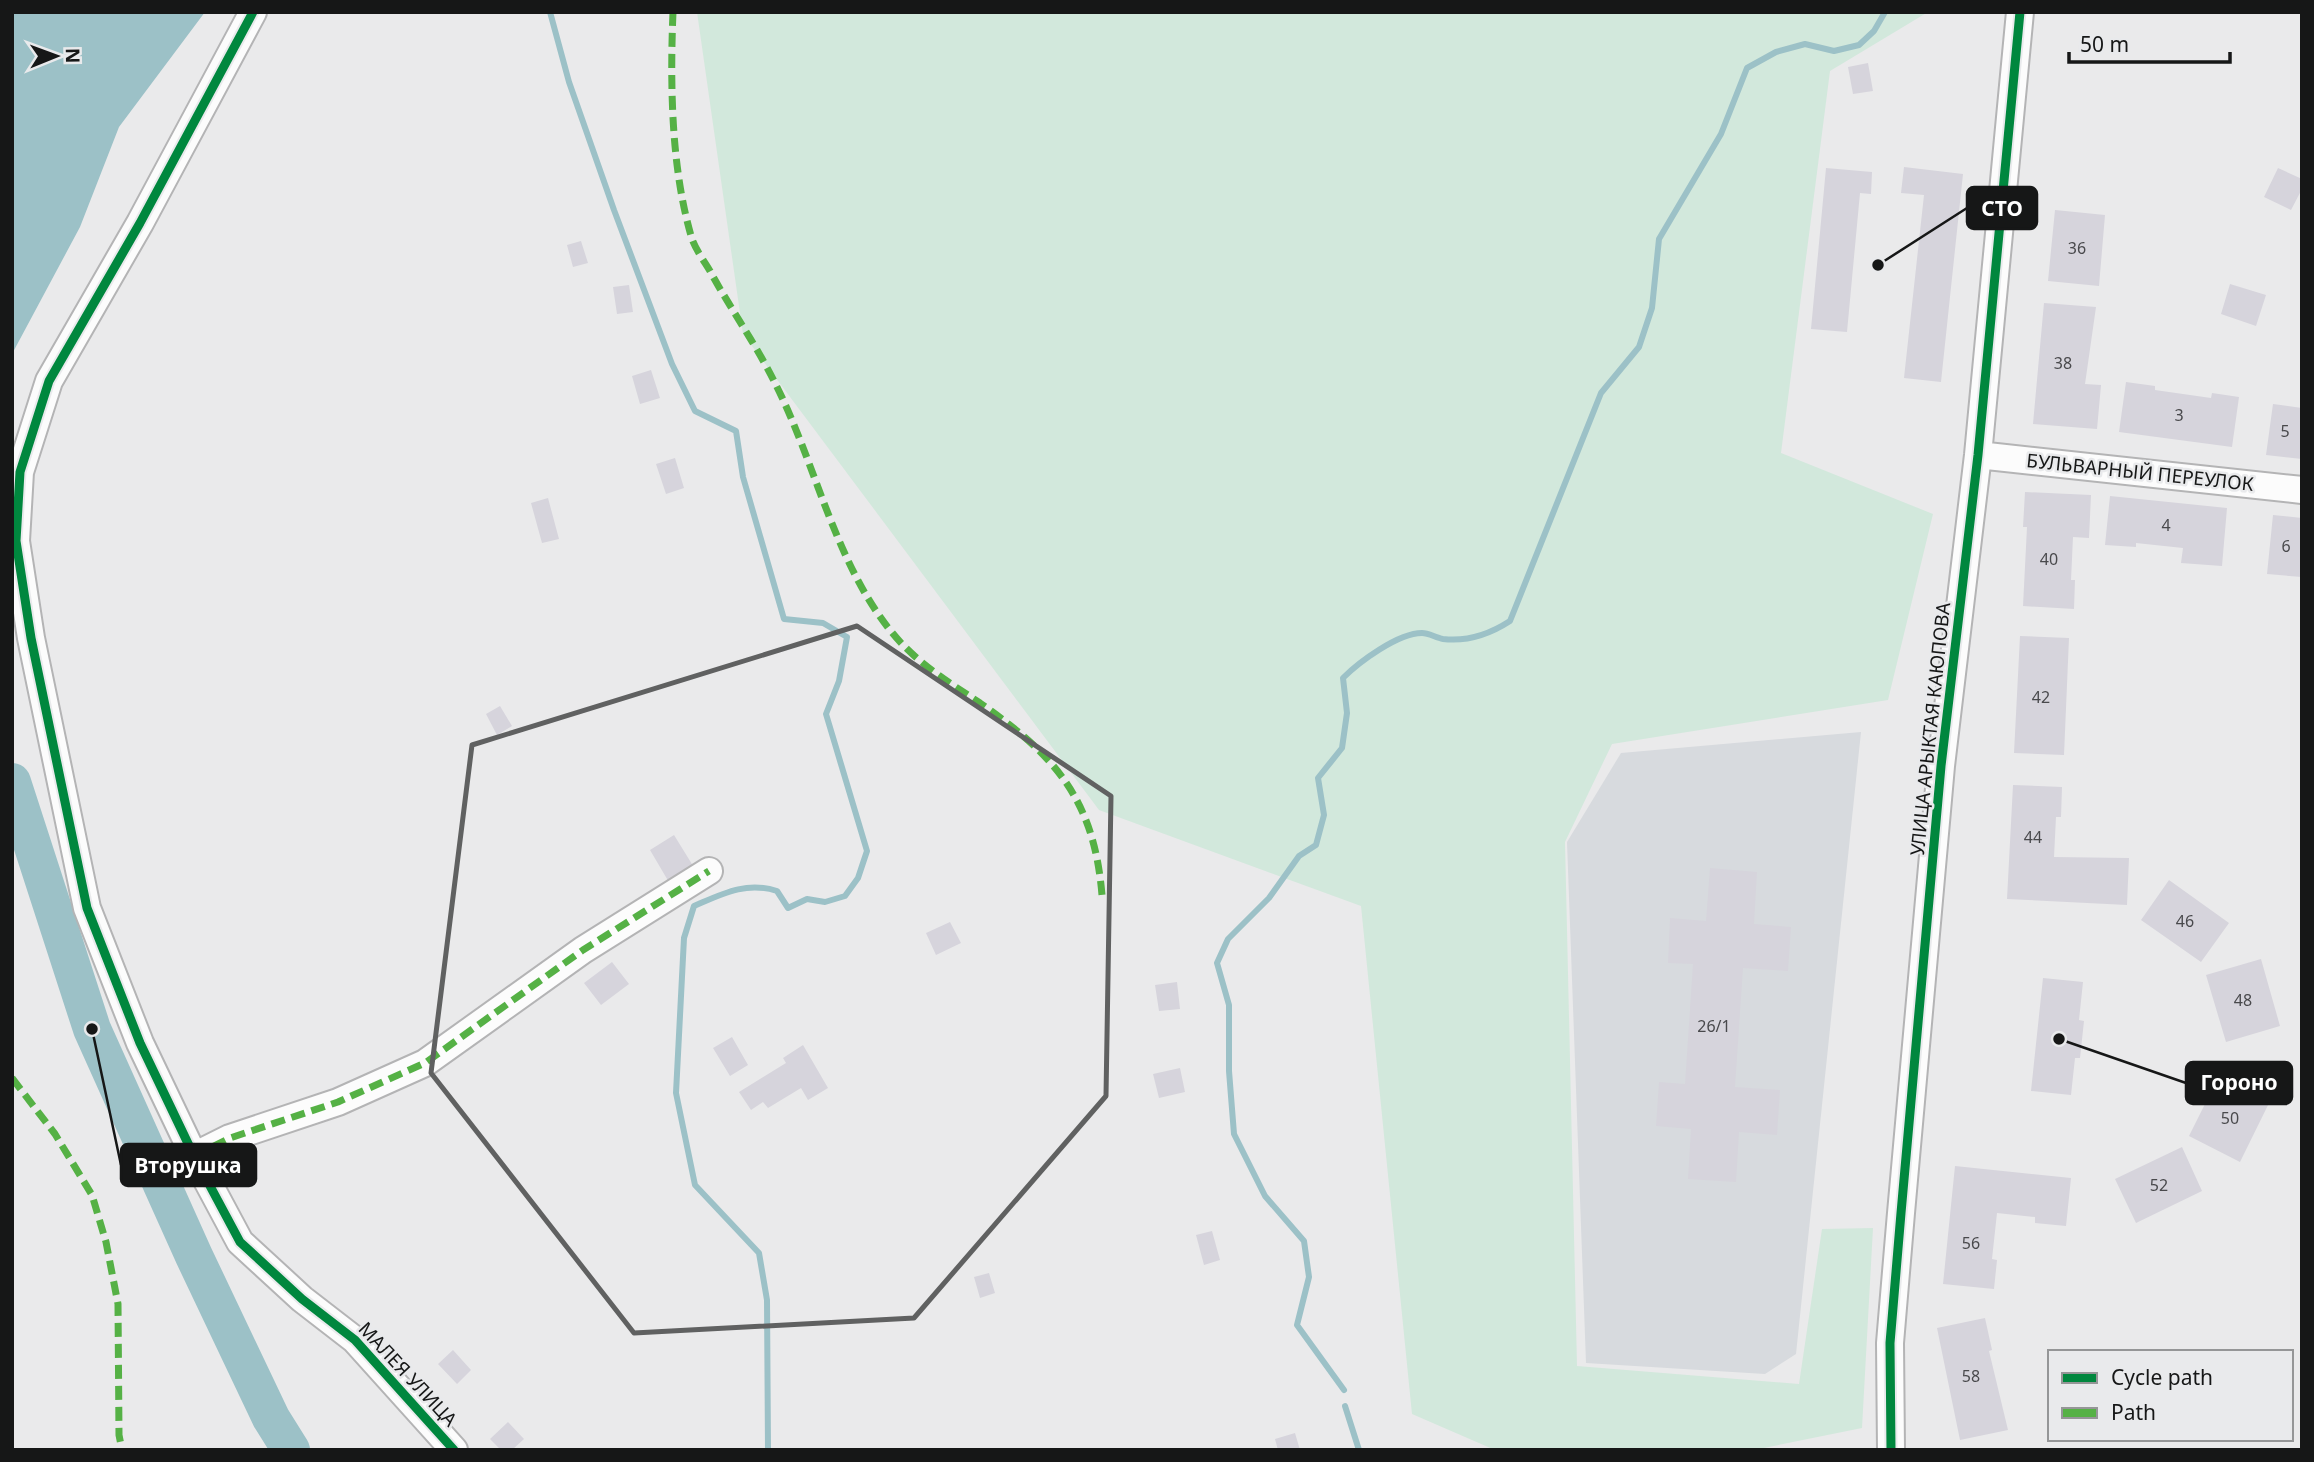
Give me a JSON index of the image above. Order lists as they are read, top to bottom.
{
  "streets": {
    "street": ["БУЛЬВАРНЫЙ ПЕРЕУЛОК", "УЛИЦА АРЫКТАЯ КАЮПОВА", "МАЛЕЯ УЛИЦА"]
  },
  "crossings": [
    ["БУЛЬВАРНЫЙ ПЕРЕУЛОК", "УЛИЦА АРЫКТАЯ КАЮПОВА"]
  ],
  "places": ["СТО", "Вторушка", "Гороно"],
  "house_numbers": [
    "36",
    "38",
    "3",
    "5",
    "4",
    "6",
    "40",
    "42",
    "44",
    "46",
    "48",
    "26/1",
    "50",
    "52",
    "56",
    "58"
  ],
  "legend": ["Cycle path", "Path"],
  "scale_bar": "50 m",
  "north": "right"
}
